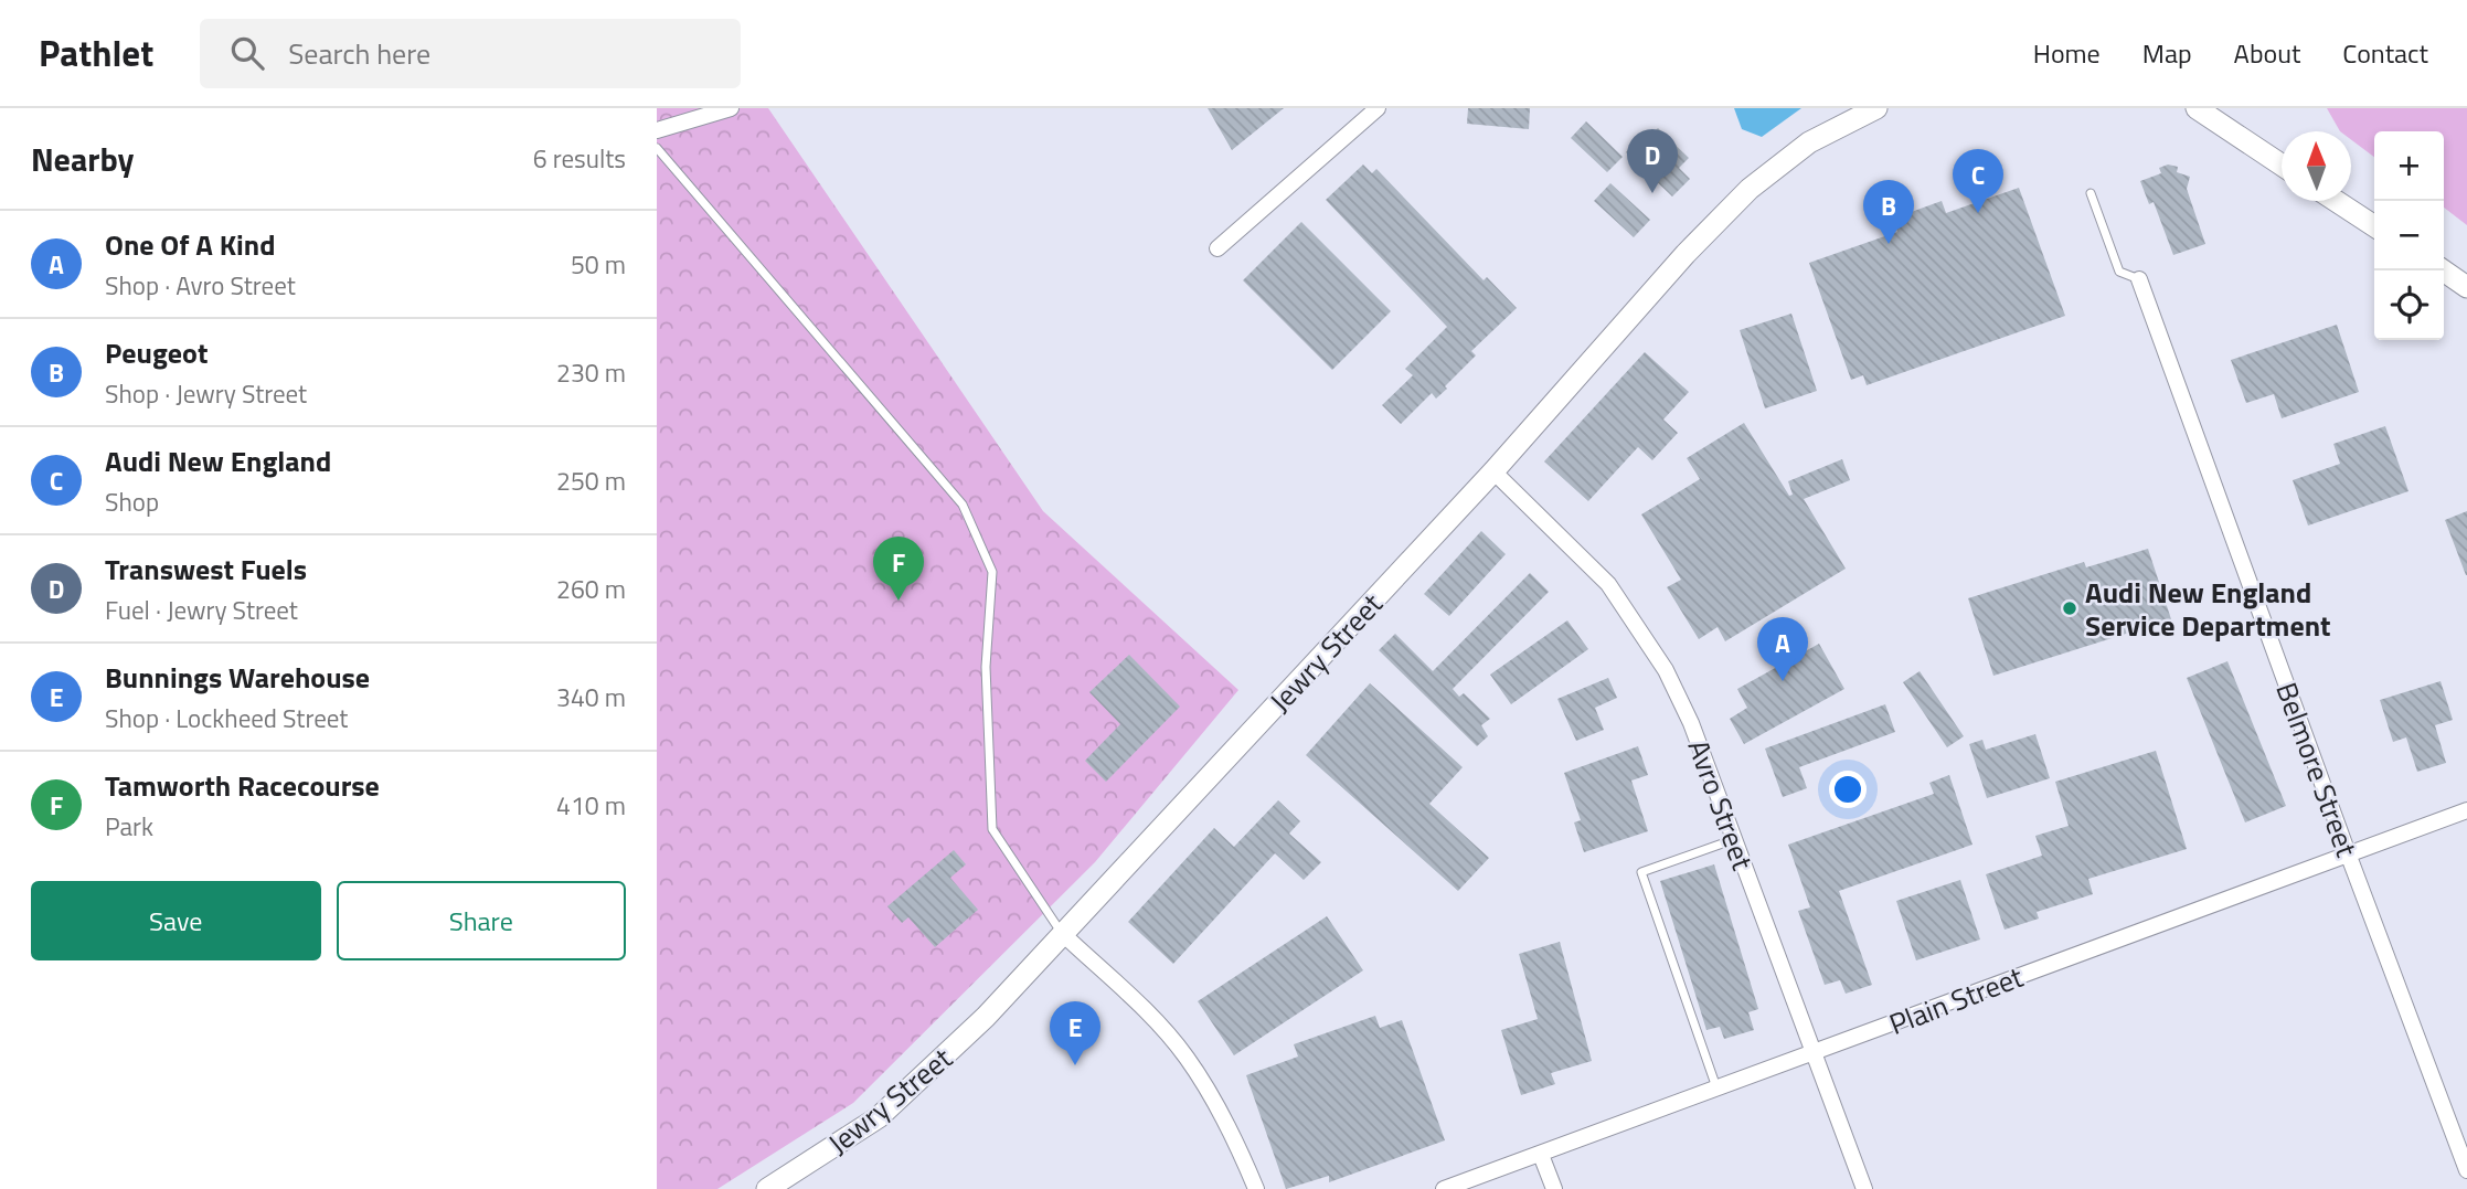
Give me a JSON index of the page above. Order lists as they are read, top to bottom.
{
  "streets": {
    "main road": ["Jewry Street"],
    "street": ["Belmore Street", "Avro Street", "Plain Street"]
  },
  "crossings": [
    ["Jewry Street", "Avro Street"],
    ["Belmore Street", "Plain Street"],
    ["Avro Street", "Plain Street"]
  ],
  "places": ["Audi New England Service Department"],
  "north": "top",
  "page": {
    "header": "Pathlet",
    "search": "Search here",
    "nav": [
      "Home",
      "Map",
      "About",
      "Contact"
    ],
    "heading": ["Nearby", "6 results"],
    "pins": [
      "D",
      "C",
      "B",
      "F",
      "A",
      "E"
    ],
    "map_buttons": ["+", "−"],
    "list": [
      {
        "mark": "A",
        "name": "One Of A Kind",
        "note": "Shop · Avro Street",
        "value": "50 m"
      },
      {
        "mark": "B",
        "name": "Peugeot",
        "note": "Shop · Jewry Street",
        "value": "230 m"
      },
      {
        "mark": "C",
        "name": "Audi New England",
        "note": "Shop",
        "value": "250 m"
      },
      {
        "mark": "D",
        "name": "Transwest Fuels",
        "note": "Fuel · Jewry Street",
        "value": "260 m"
      },
      {
        "mark": "E",
        "name": "Bunnings Warehouse",
        "note": "Shop · Lockheed Street",
        "value": "340 m"
      },
      {
        "mark": "F",
        "name": "Tamworth Racecourse",
        "note": "Park",
        "value": "410 m"
      }
    ],
    "buttons": ["Save", "Share"]
  }
}
